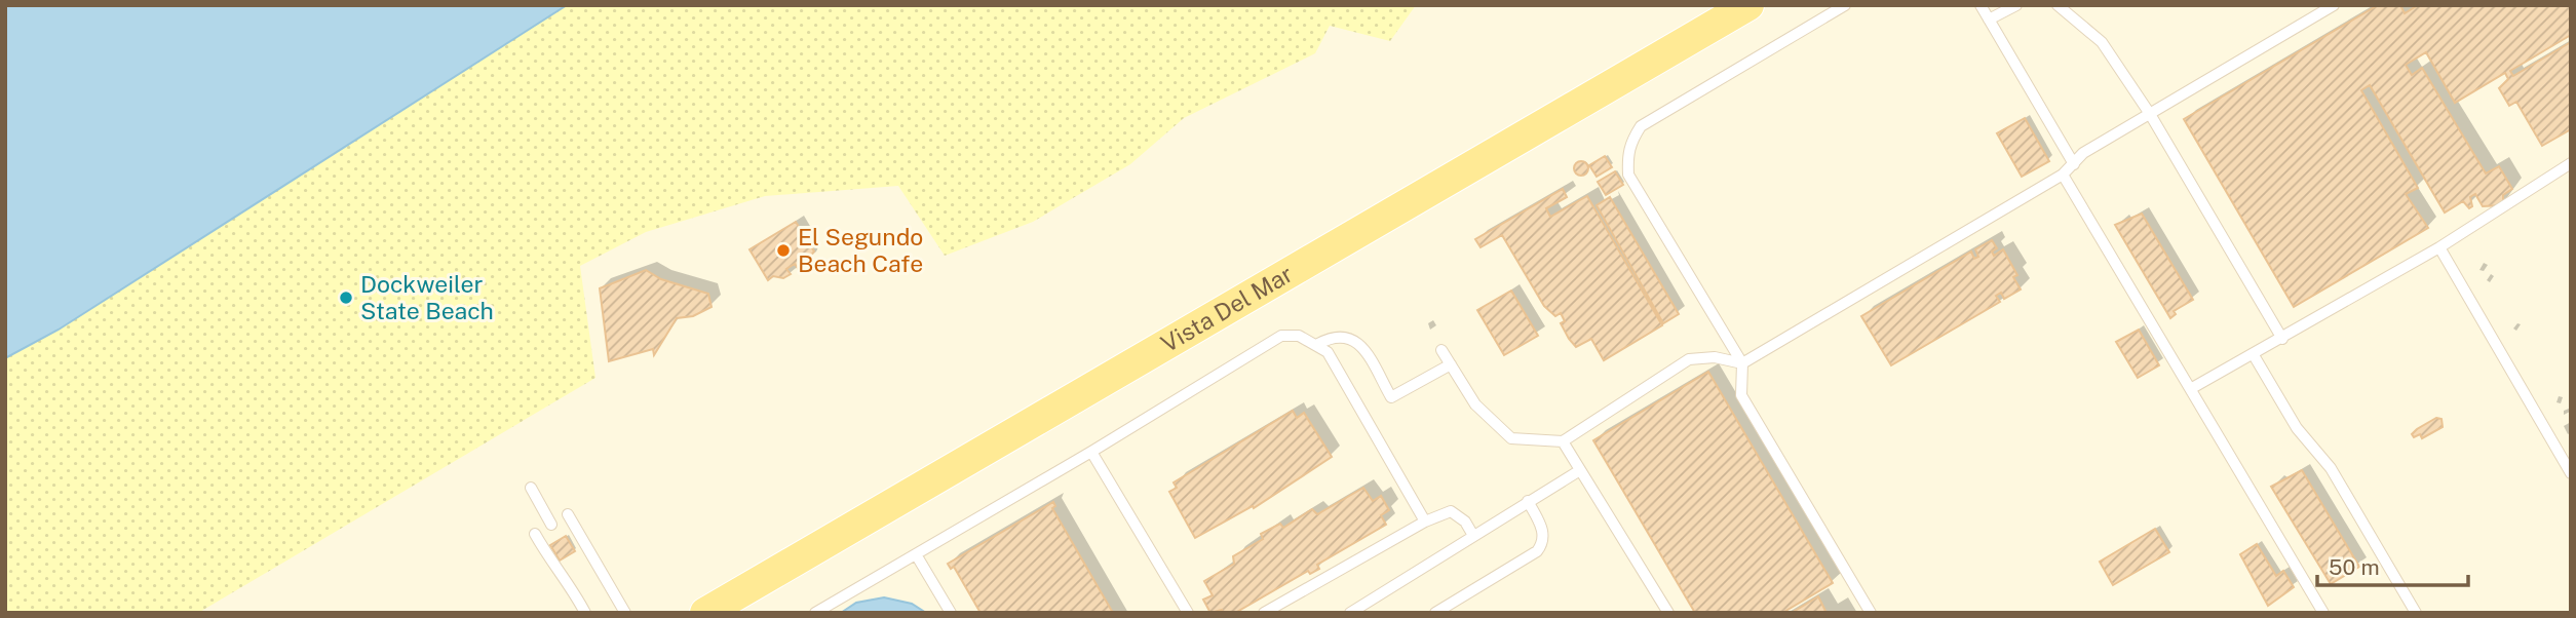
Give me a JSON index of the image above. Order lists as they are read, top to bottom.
{
  "streets": {
    "main road": ["Vista Del Mar"]
  },
  "places": ["El Segundo Beach Cafe", "Dockweiler State Beach"],
  "scale_bar": "50 m"
}
